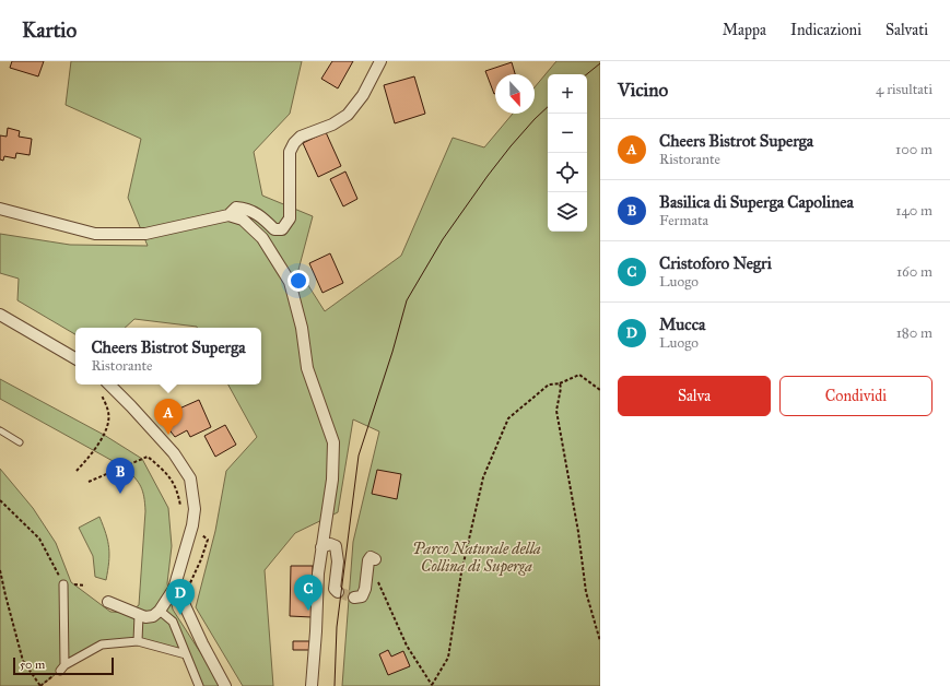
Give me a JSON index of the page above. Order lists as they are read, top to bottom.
{
  "parks": ["Parco Naturale della Collina di Superga"],
  "scale_bar": "50 m",
  "north": "bottom",
  "page": {
    "header": "Kartio",
    "nav": ["Mappa", "Indicazioni", "Salvati"],
    "heading": ["Vicino", "4 risultati"],
    "map_buttons": ["+", "−"],
    "list": [
      {
        "mark": "A",
        "name": "Cheers Bistrot Superga",
        "note": "Ristorante",
        "value": "100 m"
      },
      {
        "mark": "B",
        "name": "Basilica di Superga Capolinea",
        "note": "Fermata",
        "value": "140 m"
      },
      {
        "mark": "C",
        "name": "Cristoforo Negri",
        "note": "Luogo",
        "value": "160 m"
      },
      {
        "mark": "D",
        "name": "Mucca",
        "note": "Luogo",
        "value": "180 m"
      }
    ],
    "popup": ["Cheers Bistrot Superga", "Ristorante"],
    "buttons": ["Salva", "Condividi"],
    "pins": [
      "A",
      "B",
      "C",
      "D"
    ],
    "scale": "50 m"
  }
}
